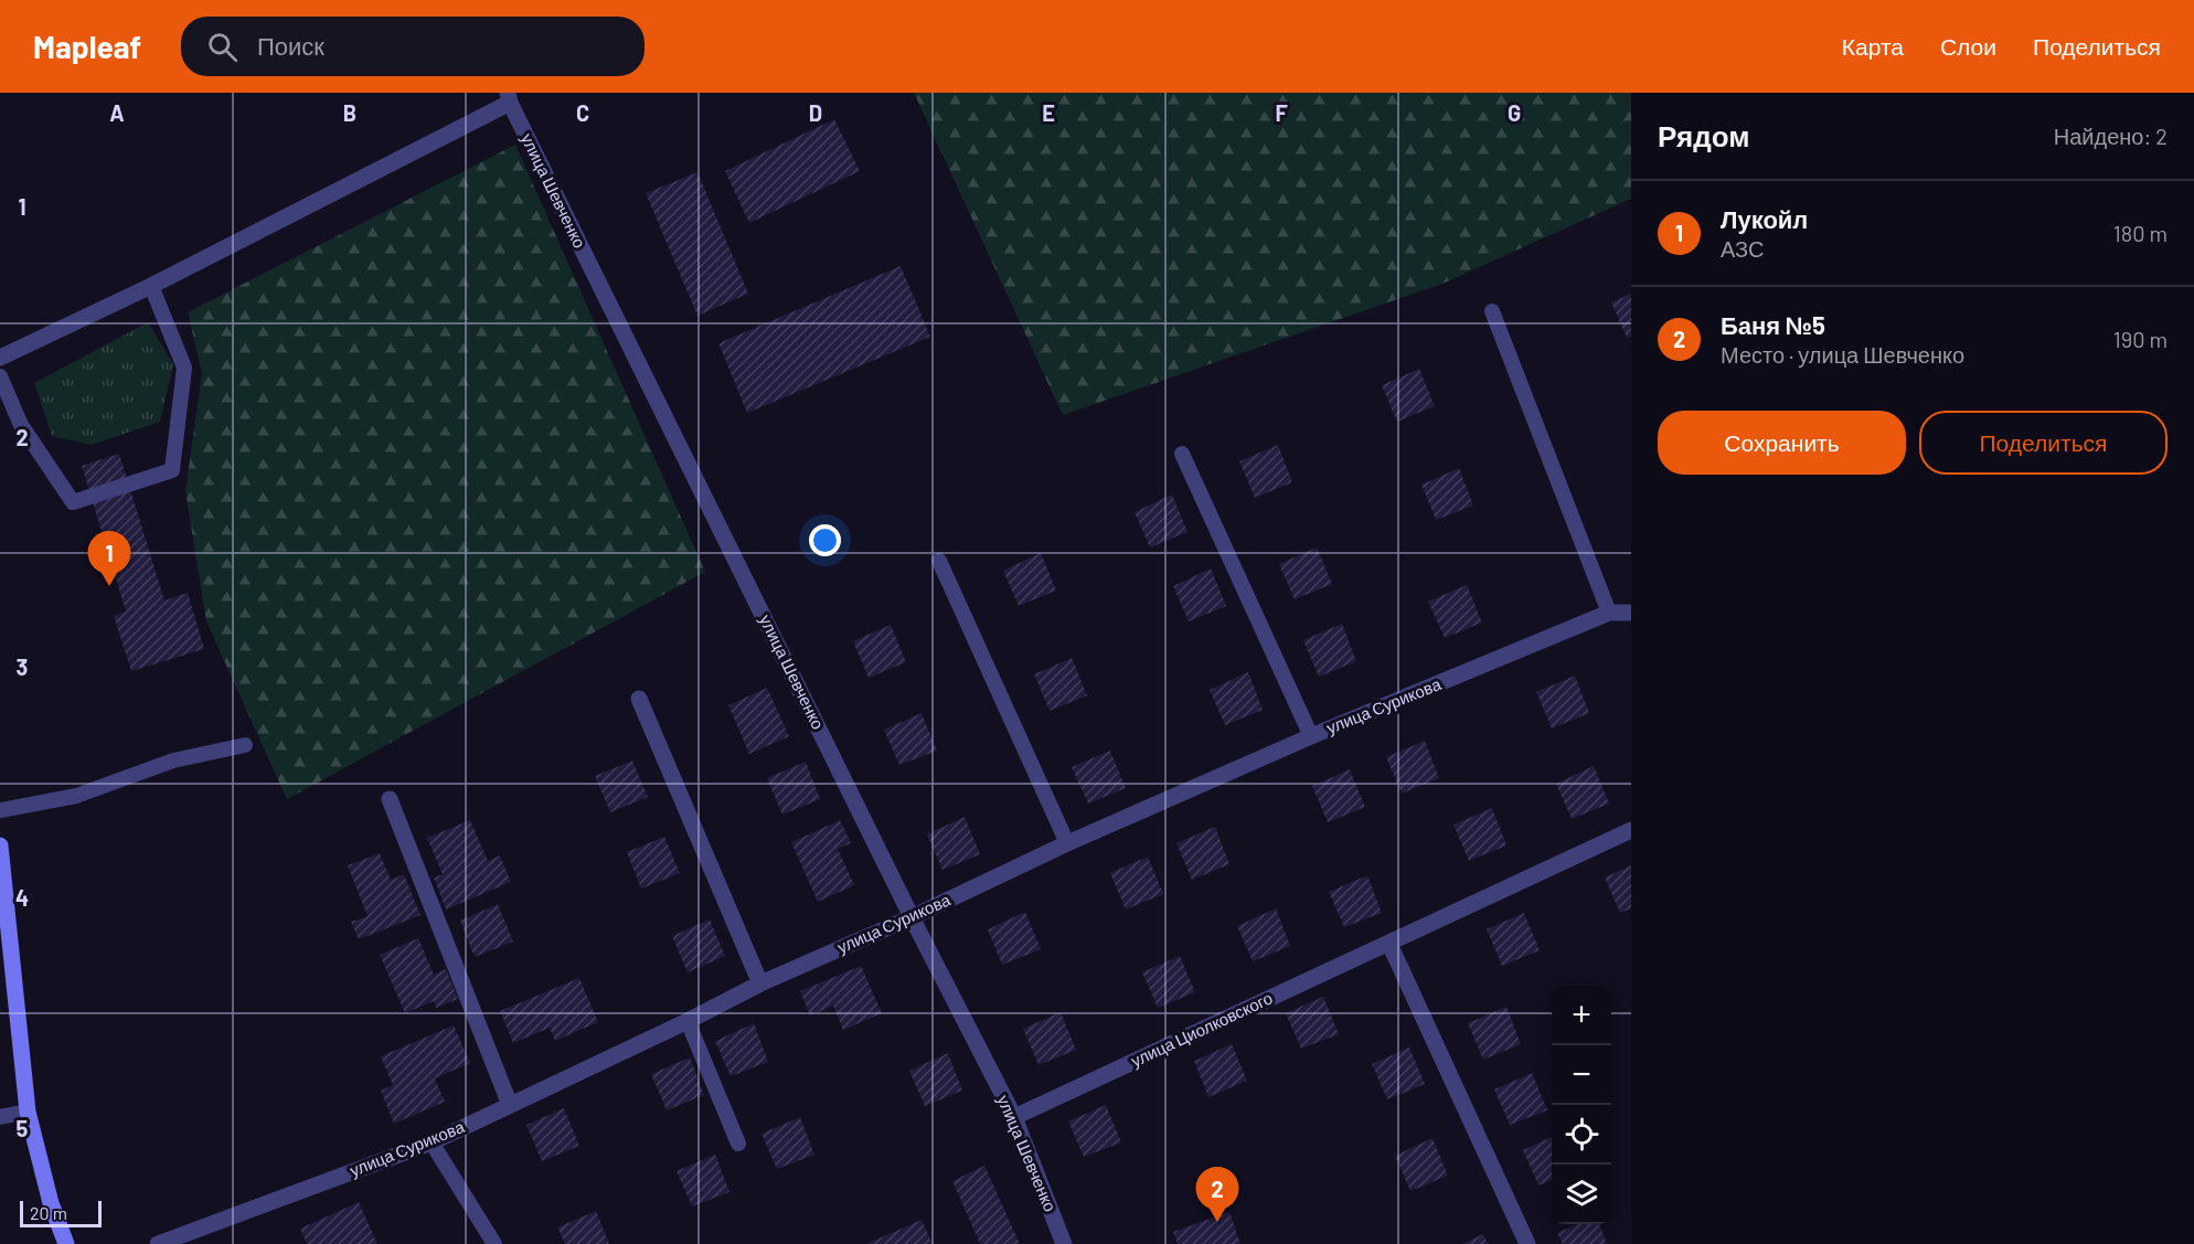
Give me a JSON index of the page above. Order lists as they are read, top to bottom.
{
  "streets": {
    "street": ["улица Шевченко", "улица Сурикова", "улица Циолковского"]
  },
  "crossings": [
    ["улица Шевченко", "улица Сурикова"],
    ["улица Шевченко", "улица Циолковского"]
  ],
  "scale_bar": "20 m",
  "page": {
    "header": "Mapleaf",
    "search": "Поиск",
    "nav": ["Карта", "Слои", "Поделиться"],
    "heading": ["Рядом", "Найдено: 2"],
    "list": [
      {
        "mark": "1",
        "name": "Лукойл",
        "note": "АЗС",
        "value": "180 m"
      },
      {
        "mark": "2",
        "name": "Баня №5",
        "note": "Место · улица Шевченко",
        "value": "190 m"
      }
    ],
    "buttons": ["Сохранить", "Поделиться"],
    "pins": ["1", "2"],
    "map_buttons": ["+", "−"],
    "scale": "20 m"
  },
  "grid": {
    "columns": [
      "A",
      "B",
      "C",
      "D",
      "E",
      "F",
      "G"
    ],
    "rows": [
      "1",
      "2",
      "3",
      "4",
      "5"
    ]
  }
}
